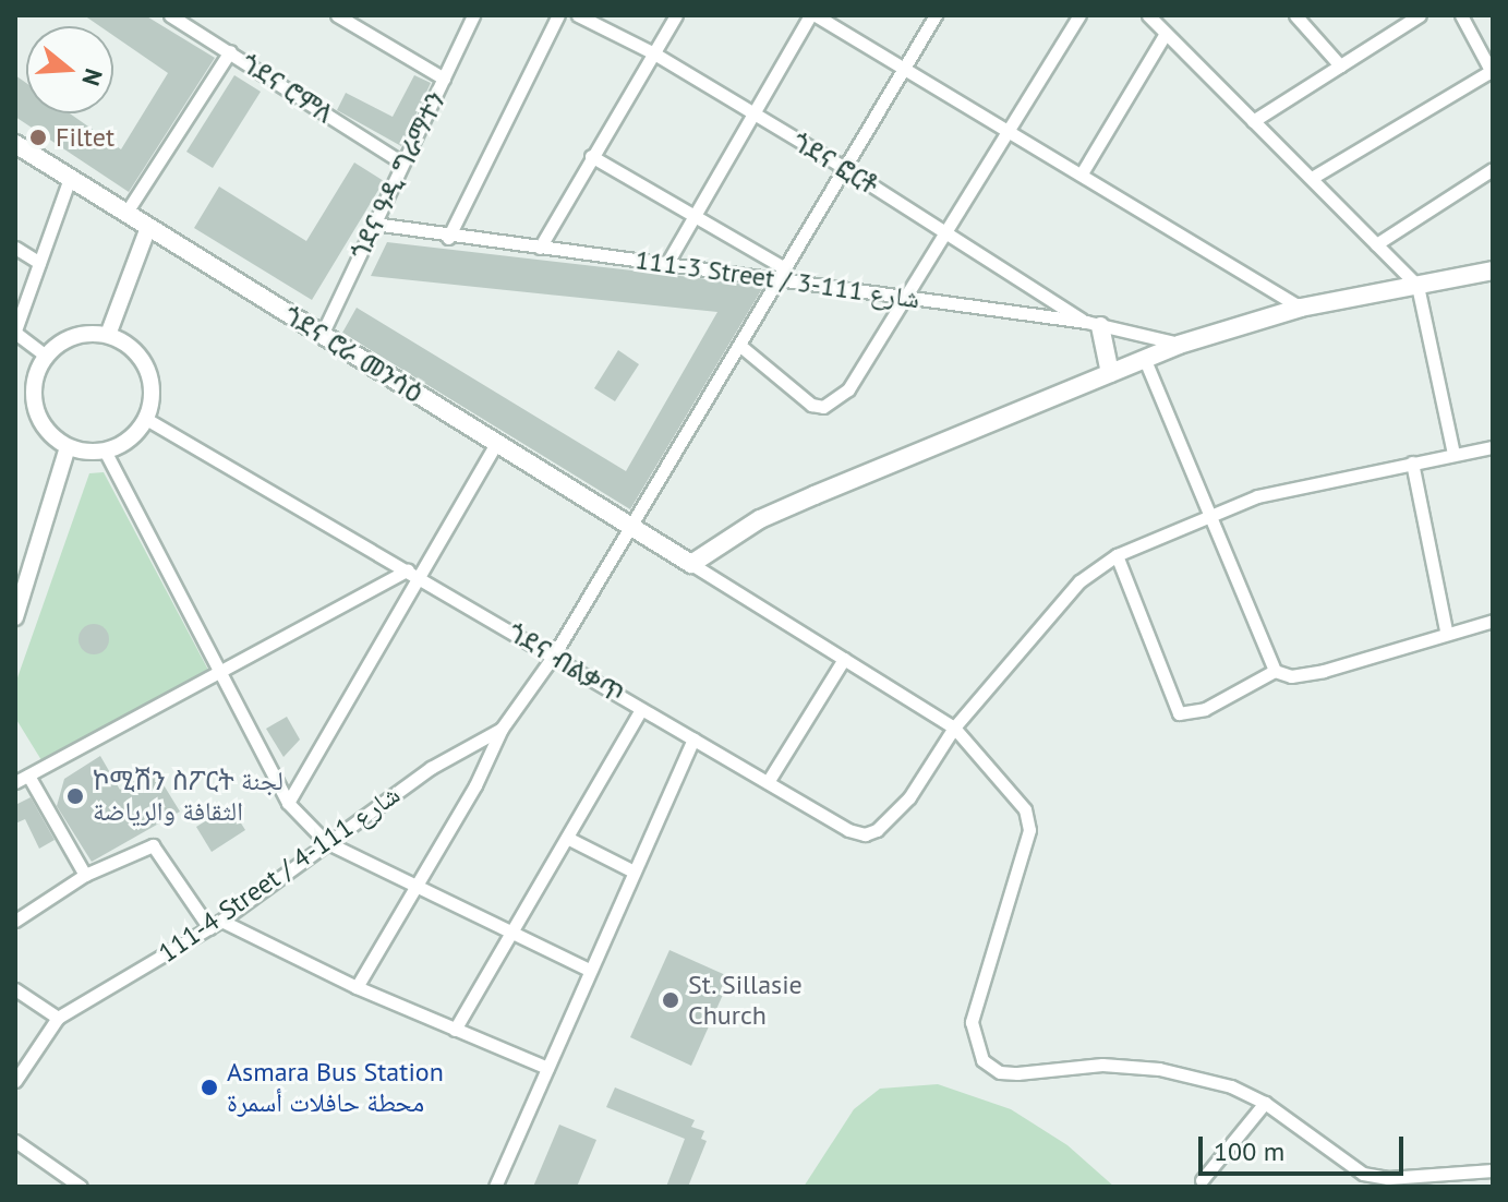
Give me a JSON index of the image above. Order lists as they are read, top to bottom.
{
  "streets": {
    "main road": ["ጎደና ሮራ መንሳዕ"],
    "street": [
      "ጎደና ሮምለ",
      "ጎደና ፎርቶ",
      "ጎደና ዓዲ ግራማተን",
      "111-3 Street / شارع 111-3",
      "ጎደና ብልቃጥ",
      "111-4 Street / شارع 111-4"
    ]
  },
  "crossings": [
    ["ጎደና ሮምለ", "ጎደና ዓዲ ግራማተን"],
    ["ጎደና ፎርቶ", "111-3 Street / شارع 111-3"],
    ["ጎደና ዓዲ ግራማተን", "111-3 Street / شارع 111-3"],
    ["ጎደና ዓዲ ግራማተን", "ጎደና ሮራ መንሳዕ"]
  ],
  "places": [
    "Filtet",
    "ኮሚሽን ስፖርት لجنة الثقافة والرياضة",
    "St. Sillasie Church",
    "Asmara Bus Station محطة حافلات أسمرة"
  ],
  "scale_bar": "100 m",
  "north": "right"
}
